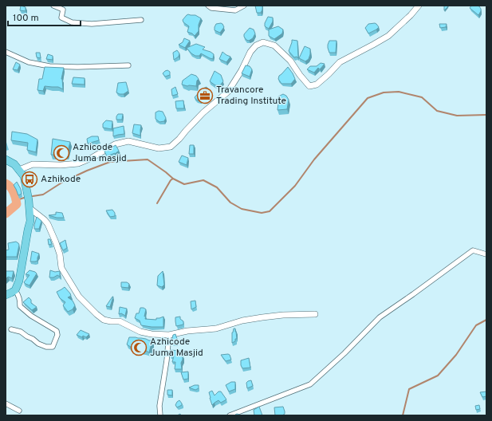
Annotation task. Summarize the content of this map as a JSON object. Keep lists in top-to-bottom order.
{
  "places": {
    "office": ["Travancore Trading Institute"],
    "mosque": ["Azhicode Juma masjid", "Azhicode Juma Masjid"],
    "bus stop": ["Azhikode"]
  },
  "scale_bar": "100 m"
}
